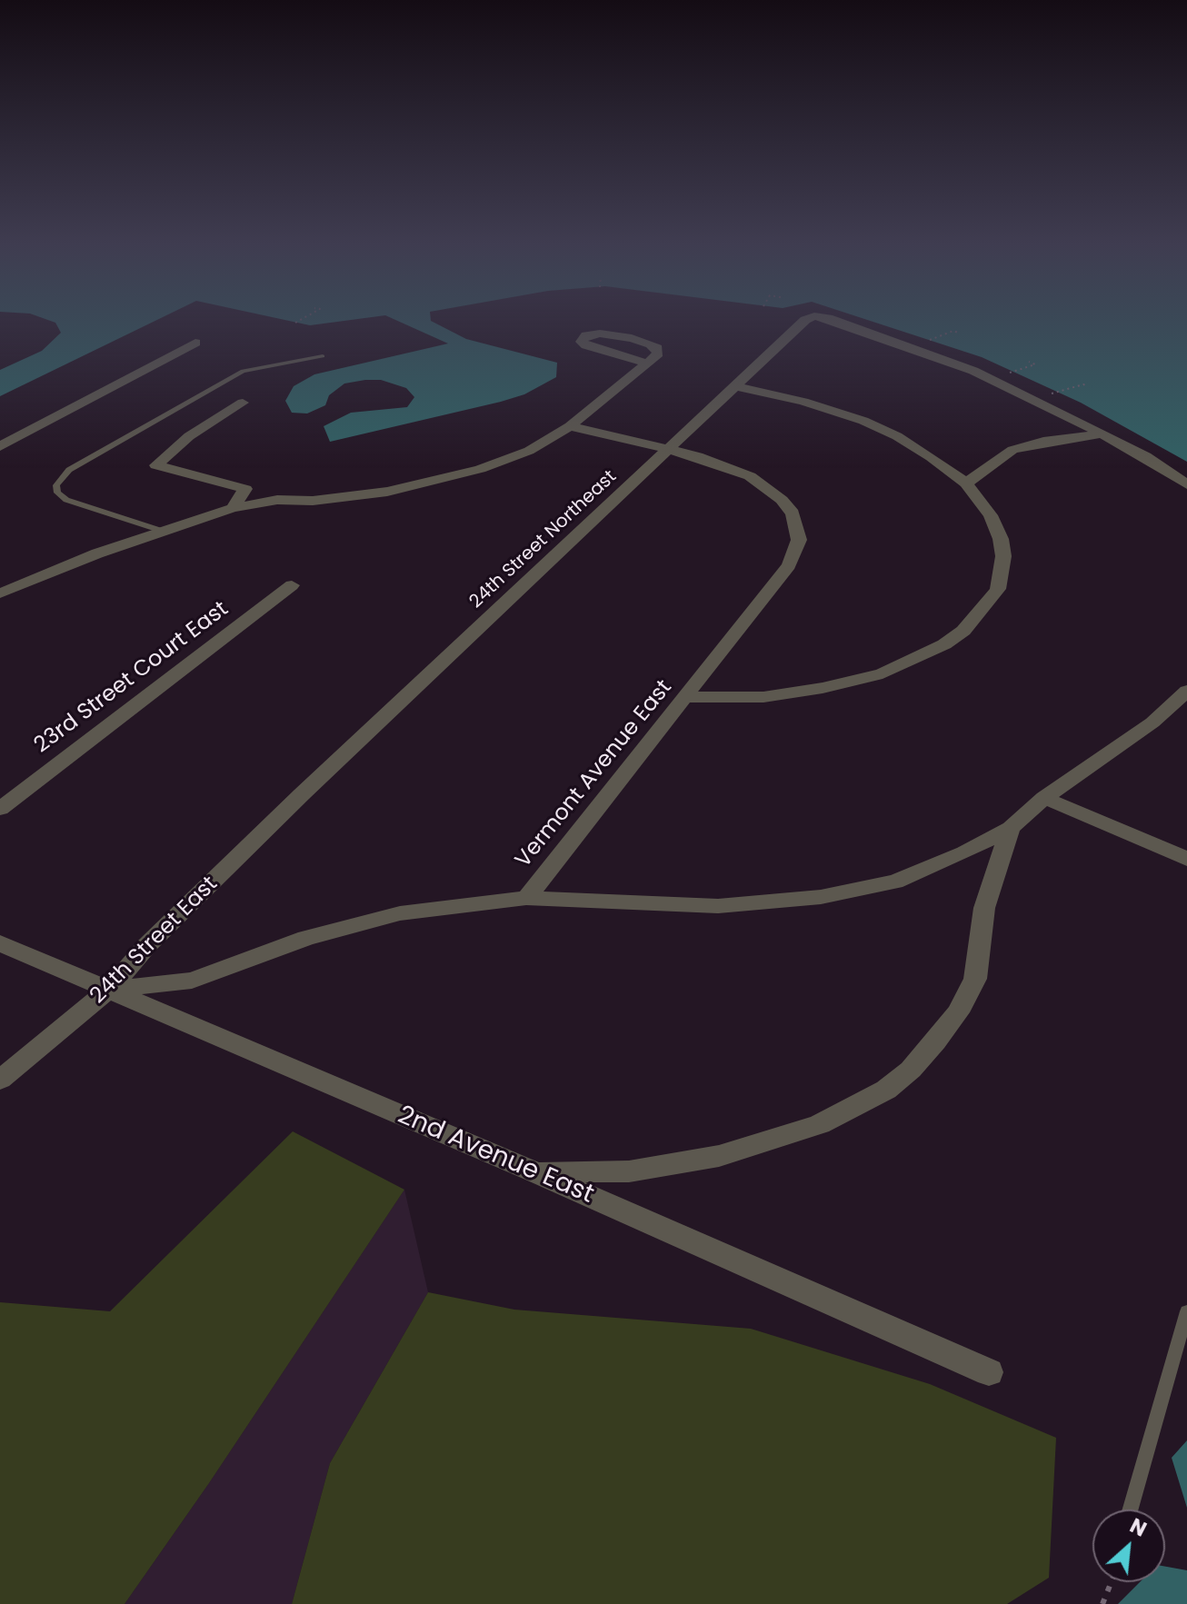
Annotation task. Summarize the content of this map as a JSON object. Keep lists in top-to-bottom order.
{
  "streets": {
    "street": [
      "24th Street Northeast",
      "23rd Street Court East",
      "Vermont Avenue East",
      "24th Street East",
      "2nd Avenue East"
    ]
  },
  "crossings": [
    ["24th Street Northeast", "Vermont Avenue East"],
    ["24th Street Northeast", "24th Street East"],
    ["Vermont Avenue East", "24th Street East"],
    ["Vermont Avenue East", "2nd Avenue East"],
    ["24th Street East", "2nd Avenue East"]
  ],
  "north": "top right"
}
